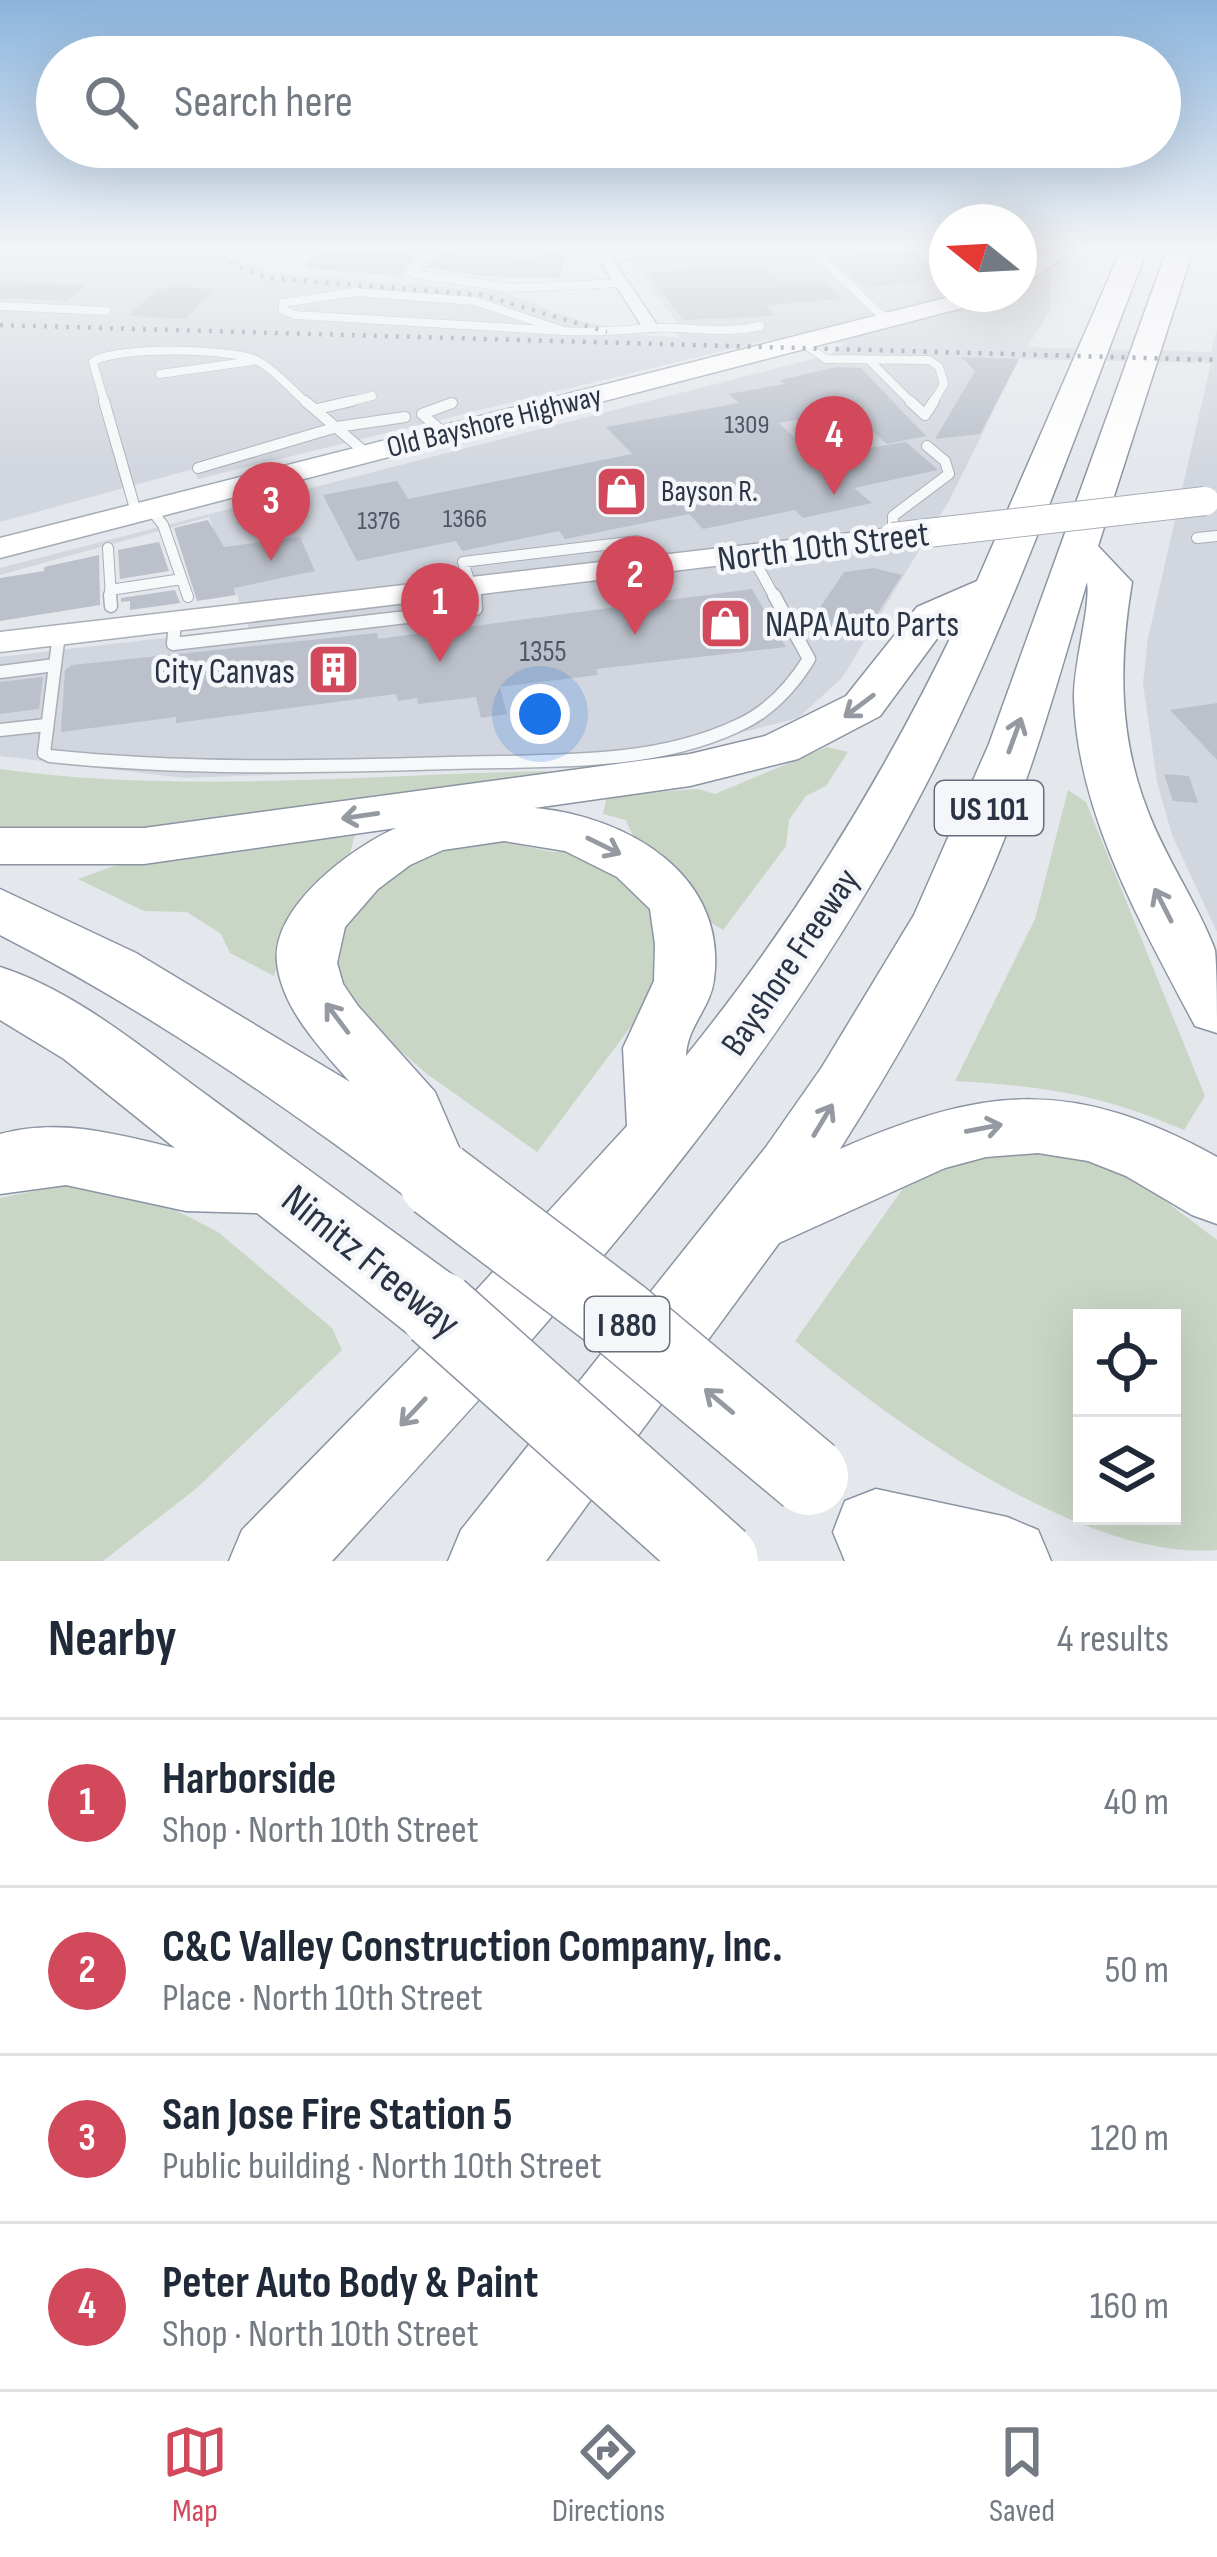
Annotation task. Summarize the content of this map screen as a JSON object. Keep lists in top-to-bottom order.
{
  "streets": {
    "highway": [
      "US 101",
      "Bayshore Freeway",
      "Nimitz Freeway",
      "I 880"
    ],
    "main road": ["Old Bayshore Highway", "North 10th Street"]
  },
  "places": {
    "shop": ["Bayson R.", "NAPA Auto Parts"],
    "building": ["City Canvas"]
  },
  "house_numbers": [
    "1309",
    "1366",
    "1376",
    "1355"
  ],
  "north": "left",
  "page": {
    "search": "Search here",
    "pins": [
      "4",
      "3",
      "2",
      "1"
    ],
    "heading": ["Nearby", "4 results"],
    "list": [
      {
        "mark": "1",
        "name": "Harborside",
        "note": "Shop · North 10th Street",
        "value": "40 m"
      },
      {
        "mark": "2",
        "name": "C&C Valley Construction Company, Inc.",
        "note": "Place · North 10th Street",
        "value": "50 m"
      },
      {
        "mark": "3",
        "name": "San Jose Fire Station 5",
        "note": "Public building · North 10th Street",
        "value": "120 m"
      },
      {
        "mark": "4",
        "name": "Peter Auto Body & Paint",
        "note": "Shop · North 10th Street",
        "value": "160 m"
      }
    ],
    "nav": ["Map", "Directions", "Saved"]
  }
}
